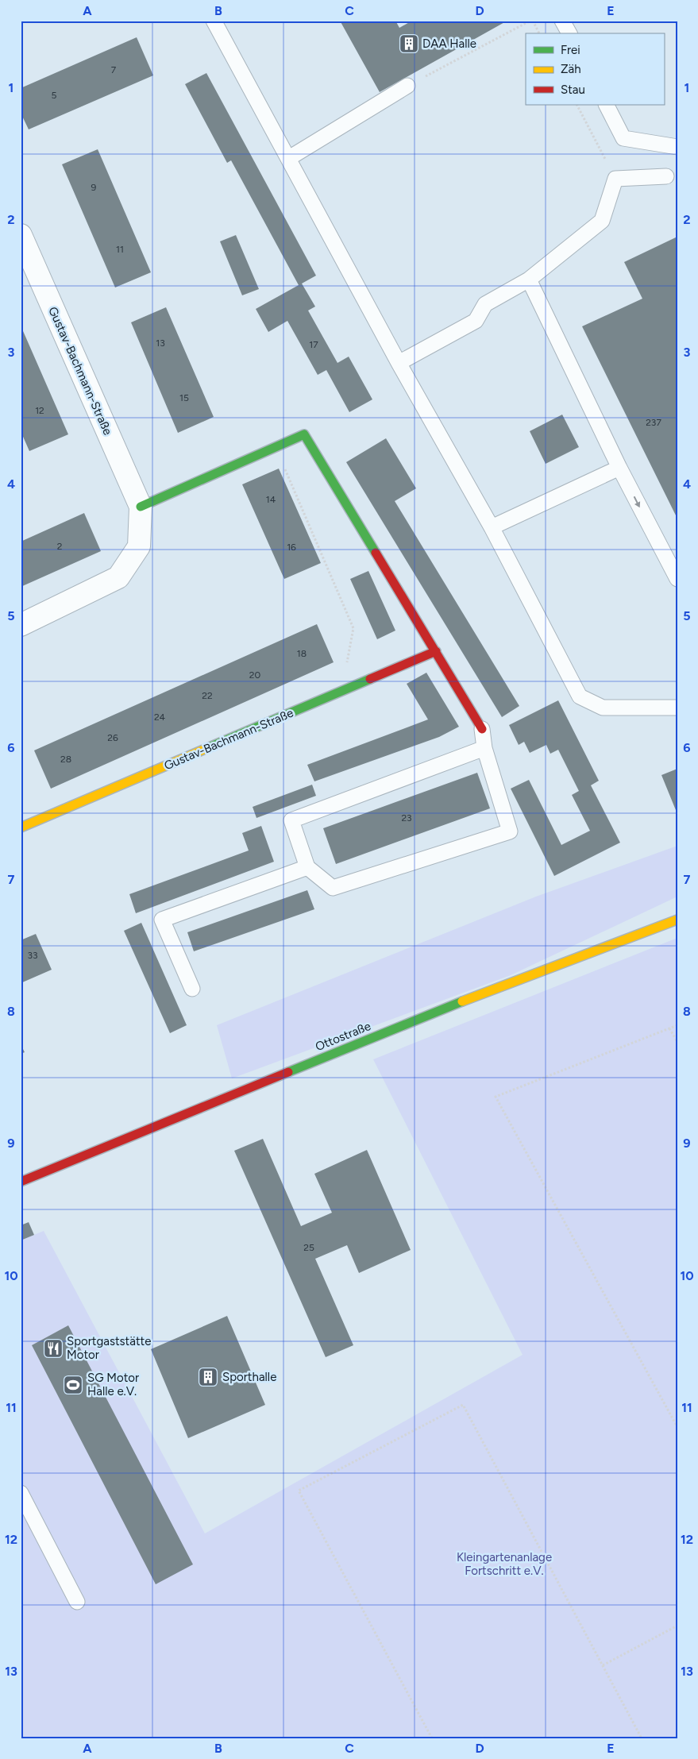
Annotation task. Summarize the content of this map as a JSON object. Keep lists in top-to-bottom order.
{
  "streets": {
    "street": ["Gustav-Bachmann-Straße", "Ottostraße"]
  },
  "parks": ["Kleingartenanlage Fortschritt e.V."],
  "places": {
    "building": ["DAA Halle", "Sporthalle"],
    "restaurant": ["Sportgaststätte Motor"],
    "sports": ["SG Motor Halle e.V."]
  },
  "house_numbers": [
    "7",
    "5",
    "9",
    "11",
    "13",
    "17",
    "15",
    "12",
    "237",
    "14",
    "2",
    "16",
    "18",
    "20",
    "22",
    "24",
    "26",
    "28",
    "23",
    "33",
    "25"
  ],
  "legend": ["Frei", "Zäh", "Stau"],
  "grid": {
    "columns": [
      "A",
      "B",
      "C",
      "D",
      "E"
    ],
    "rows": [
      "1",
      "2",
      "3",
      "4",
      "5",
      "6",
      "7",
      "8",
      "9",
      "10",
      "11",
      "12",
      "13"
    ]
  }
}
